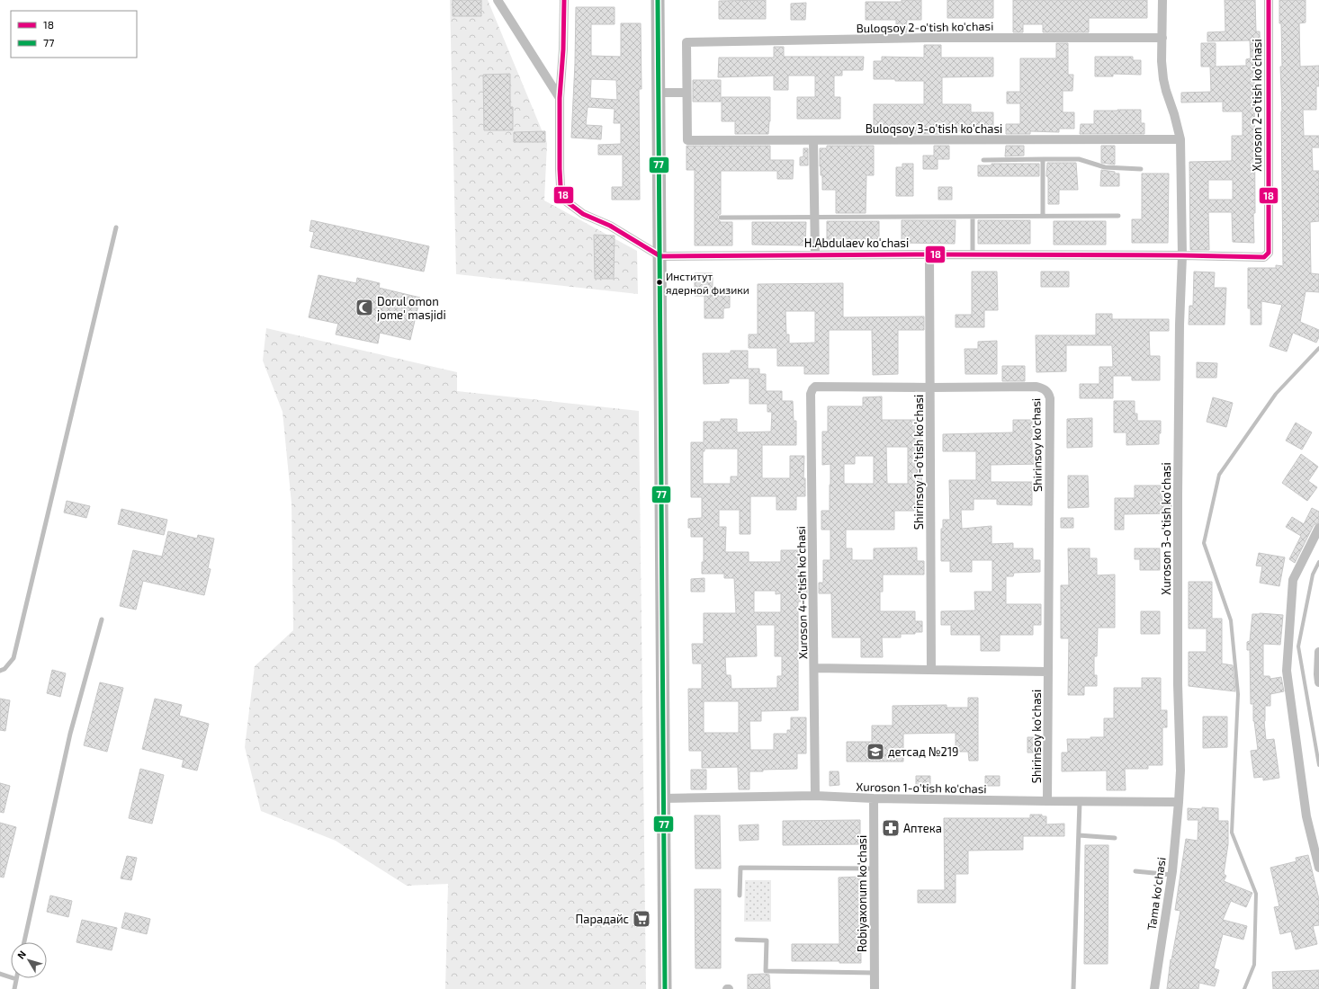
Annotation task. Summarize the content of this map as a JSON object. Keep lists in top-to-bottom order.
{
  "streets": {
    "street": [
      "Buloqsoy 2-o'tish ko'chasi",
      "Xuroson 2-o'tish ko'chasi",
      "Buloqsoy 3-o'tish ko'chasi",
      "H.Abdulaev ko'chasi",
      "Shirinsoy ko'chasi",
      "Shirinsoy 1-o'tish ko'chasi",
      "Xuroson 3-o'tish ko'chasi",
      "Xuroson 4-o'tish ko'chasi",
      "Хuroson 1-o'tish ko'chasi",
      "Robiyaxonum ko'chasi",
      "Tama ko'chasi"
    ]
  },
  "crossings": [
    ["Buloqsoy 2-o'tish ko'chasi", "Buloqsoy 3-o'tish ko'chasi"],
    ["Buloqsoy 2-o'tish ko'chasi", "Xuroson 3-o'tish ko'chasi"],
    ["Xuroson 2-o'tish ko'chasi", "H.Abdulaev ko'chasi"],
    ["Xuroson 2-o'tish ko'chasi", "Xuroson 3-o'tish ko'chasi"],
    ["Buloqsoy 3-o'tish ko'chasi", "Xuroson 3-o'tish ko'chasi"],
    ["H.Abdulaev ko'chasi", "Shirinsoy 1-o'tish ko'chasi"],
    ["H.Abdulaev ko'chasi", "Xuroson 3-o'tish ko'chasi"],
    ["Shirinsoy ko'chasi", "Shirinsoy 1-o'tish ko'chasi"],
    ["Shirinsoy ko'chasi", "Xuroson 4-o'tish ko'chasi"],
    ["Shirinsoy ko'chasi", "Хuroson 1-o'tish ko'chasi"],
    ["Xuroson 3-o'tish ko'chasi", "Хuroson 1-o'tish ko'chasi"],
    ["Xuroson 3-o'tish ko'chasi", "Tama ko'chasi"],
    ["Xuroson 4-o'tish ko'chasi", "Хuroson 1-o'tish ko'chasi"],
    ["Хuroson 1-o'tish ko'chasi", "Robiyaxonum ko'chasi"],
    ["Хuroson 1-o'tish ko'chasi", "Tama ko'chasi"]
  ],
  "places": {
    "other": ["Институт ядерной физики"],
    "mosque": ["Dorul omon jome' masjidi"],
    "school or university": ["детсад №219"],
    "pharmacy": ["Аптека"],
    "supermarket": ["Парадайс"]
  },
  "lines": ["transit line 18", "transit line 77"],
  "legend": ["18", "77"],
  "north": "top left"
}
